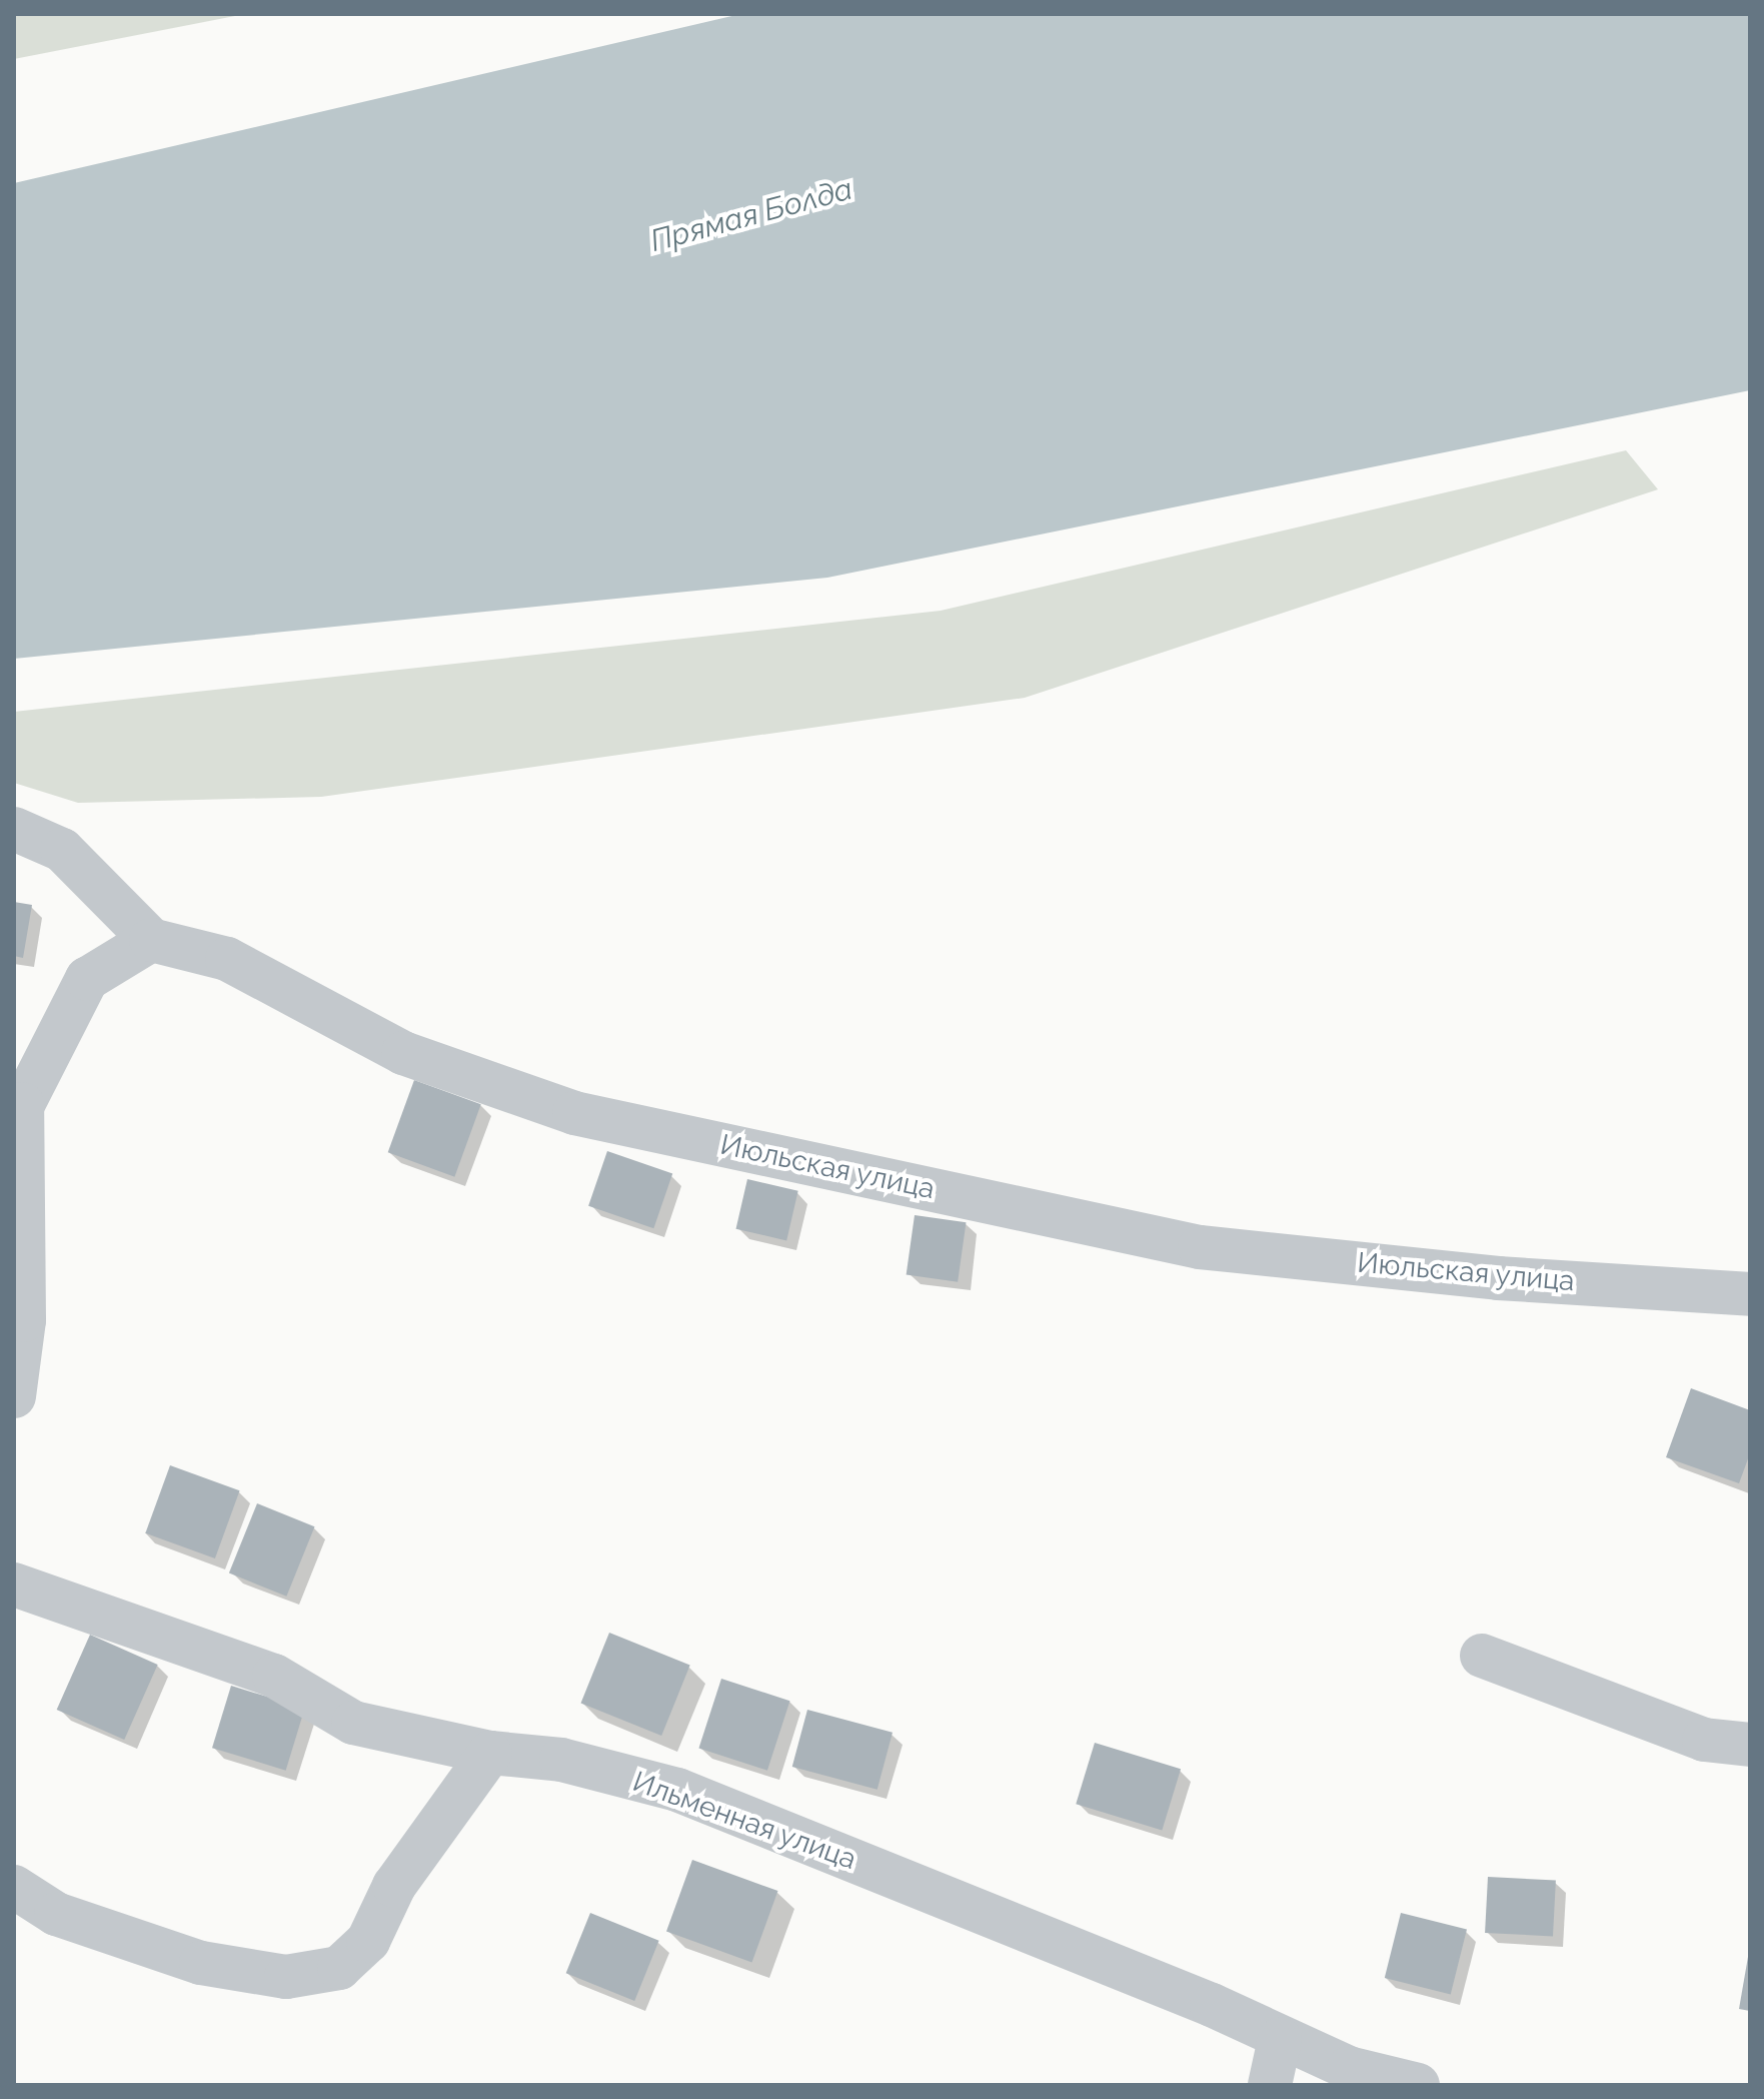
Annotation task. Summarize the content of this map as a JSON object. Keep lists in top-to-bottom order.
{
  "streets": {
    "street": ["Июльская улица", "Ильменная улица"]
  },
  "water": ["Прямая Болда"]
}
